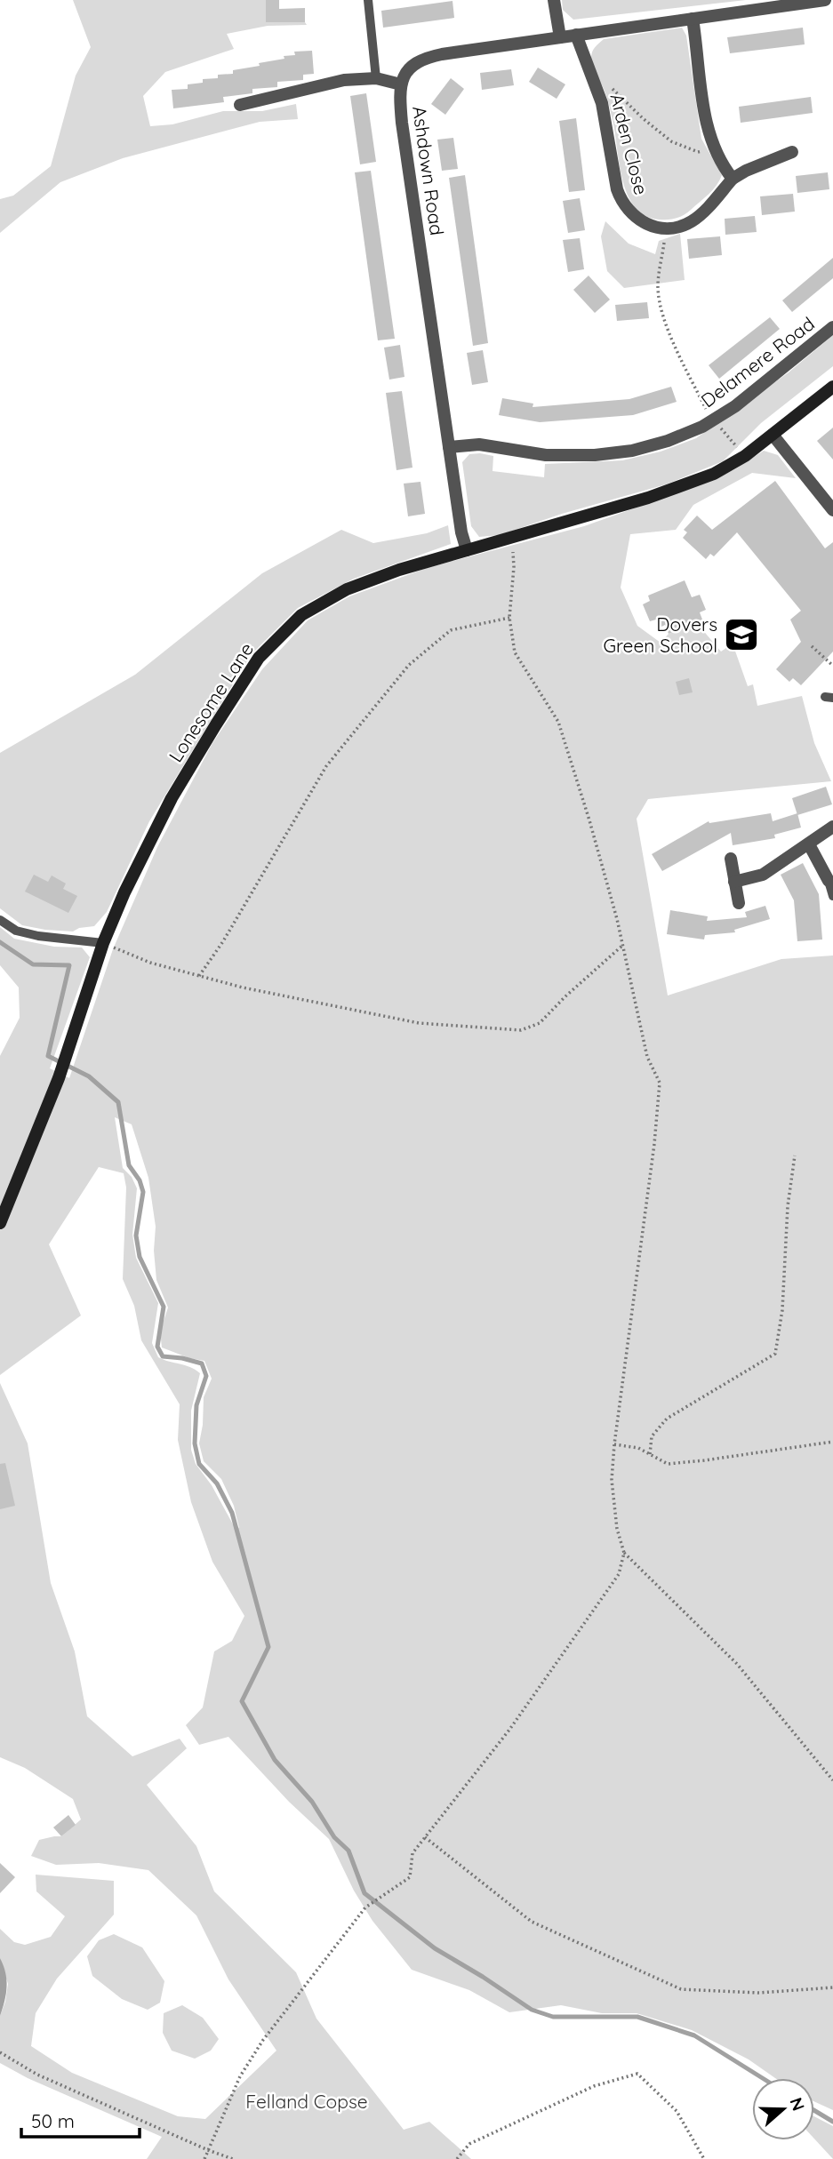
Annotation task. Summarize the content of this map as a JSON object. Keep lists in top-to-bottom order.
{
  "streets": {
    "street": [
      "Arden Close",
      "Ashdown Road",
      "Delamere Road",
      "Lonesome Lane"
    ]
  },
  "crossings": [
    ["Arden Close", "Ashdown Road"],
    ["Ashdown Road", "Delamere Road"],
    ["Ashdown Road", "Lonesome Lane"]
  ],
  "parks": ["Felland Copse"],
  "places": {
    "school or university": ["Dovers Green School"]
  },
  "scale_bar": "50 m",
  "north": "right"
}
